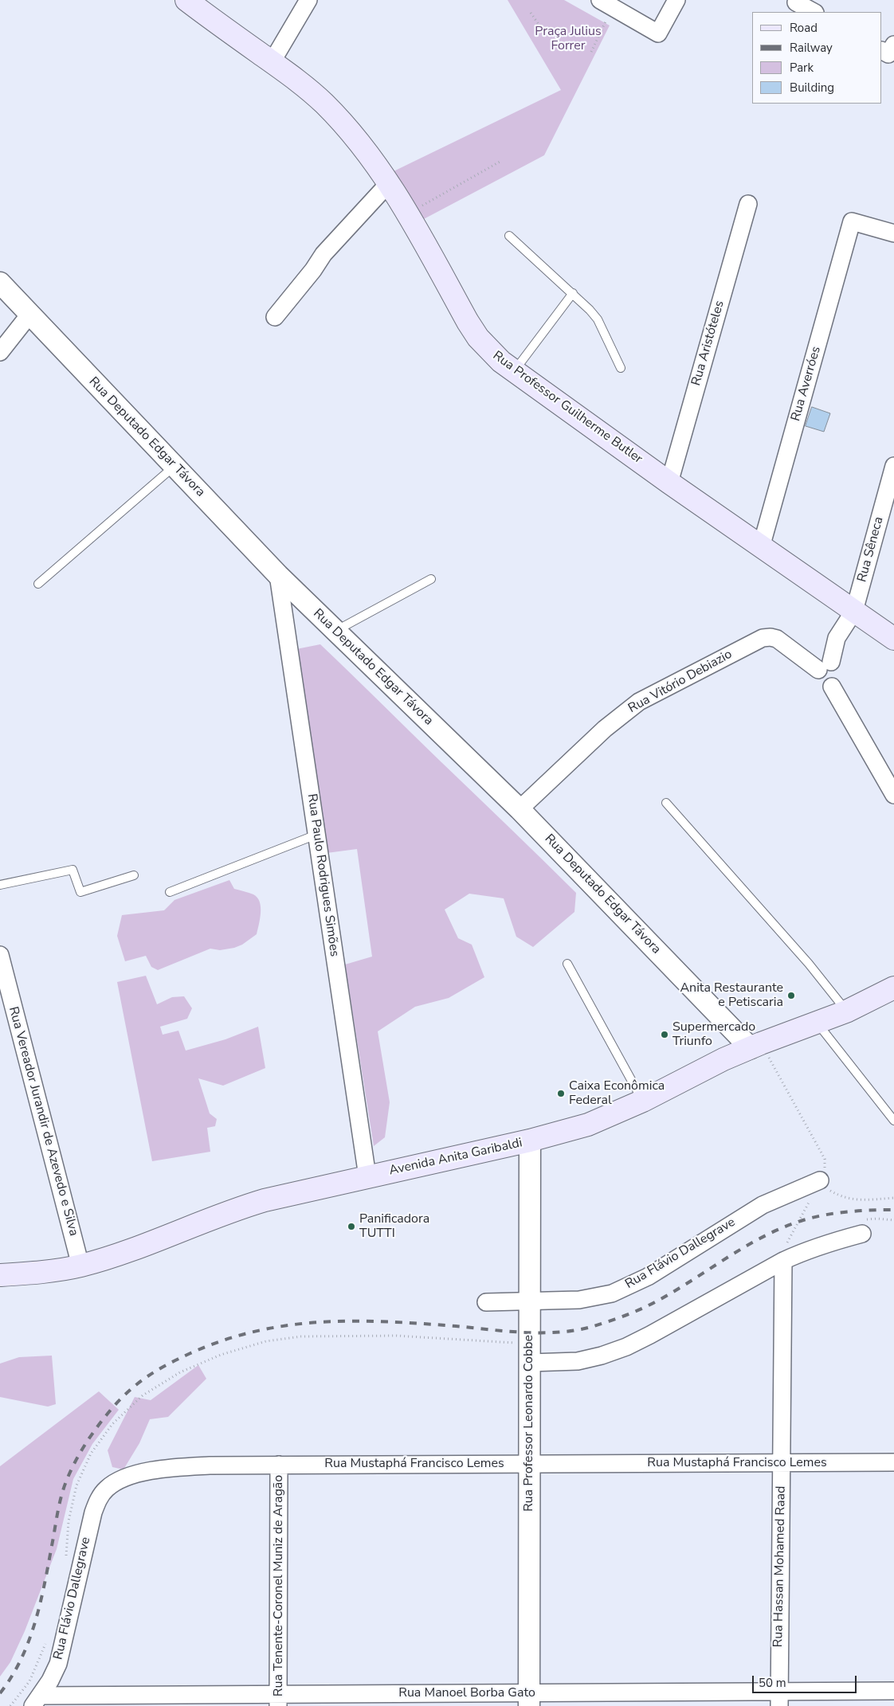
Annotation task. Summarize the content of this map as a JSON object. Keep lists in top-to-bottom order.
{
  "streets": {
    "main road": ["Rua Professor Guilherme Butler", "Avenida Anita Garibaldi"],
    "street": [
      "Rua Aristóteles",
      "Rua Averróes",
      "Rua Deputado Edgar Távora",
      "Rua Sêneca",
      "Rua Vitório Debiazio",
      "Rua Paulo Rodrigues Simões",
      "Rua Vereador Jurandir de Azevedo e Silva",
      "Rua Flávio Dallegrave",
      "Rua Professor Leonardo Cobbe",
      "Rua Mustaphá Francisco Lemes",
      "Rua Hassan Mohamed Raad",
      "Rua Tenente-Coronel Muniz de Aragão",
      "Rua Manoel Borba Gato"
    ]
  },
  "crossings": [
    ["Rua Aristóteles", "Rua Professor Guilherme Butler"],
    ["Rua Averróes", "Rua Professor Guilherme Butler"],
    ["Rua Professor Guilherme Butler", "Rua Sêneca"],
    ["Rua Deputado Edgar Távora", "Rua Vitório Debiazio"],
    ["Rua Deputado Edgar Távora", "Rua Paulo Rodrigues Simões"],
    ["Rua Deputado Edgar Távora", "Avenida Anita Garibaldi"],
    ["Rua Sêneca", "Rua Vitório Debiazio"],
    ["Rua Paulo Rodrigues Simões", "Avenida Anita Garibaldi"],
    ["Rua Vereador Jurandir de Azevedo e Silva", "Avenida Anita Garibaldi"],
    ["Avenida Anita Garibaldi", "Rua Professor Leonardo Cobbe"],
    ["Rua Flávio Dallegrave", "Rua Professor Leonardo Cobbe"],
    ["Rua Flávio Dallegrave", "Rua Mustaphá Francisco Lemes"],
    ["Rua Flávio Dallegrave", "Rua Manoel Borba Gato"],
    ["Rua Professor Leonardo Cobbe", "Rua Mustaphá Francisco Lemes"],
    ["Rua Professor Leonardo Cobbe", "Rua Manoel Borba Gato"],
    ["Rua Mustaphá Francisco Lemes", "Rua Hassan Mohamed Raad"],
    ["Rua Mustaphá Francisco Lemes", "Rua Tenente-Coronel Muniz de Aragão"],
    ["Rua Hassan Mohamed Raad", "Rua Manoel Borba Gato"],
    ["Rua Tenente-Coronel Muniz de Aragão", "Rua Manoel Borba Gato"]
  ],
  "parks": ["Praça Julius Forrer"],
  "places": [
    "Anita Restaurante e Petiscaria",
    "Supermercado Triunfo",
    "Caixa Econômica Federal",
    "Panificadora TUTTI"
  ],
  "legend": [
    "Road",
    "Railway",
    "Park",
    "Building"
  ],
  "scale_bar": "50 m"
}
